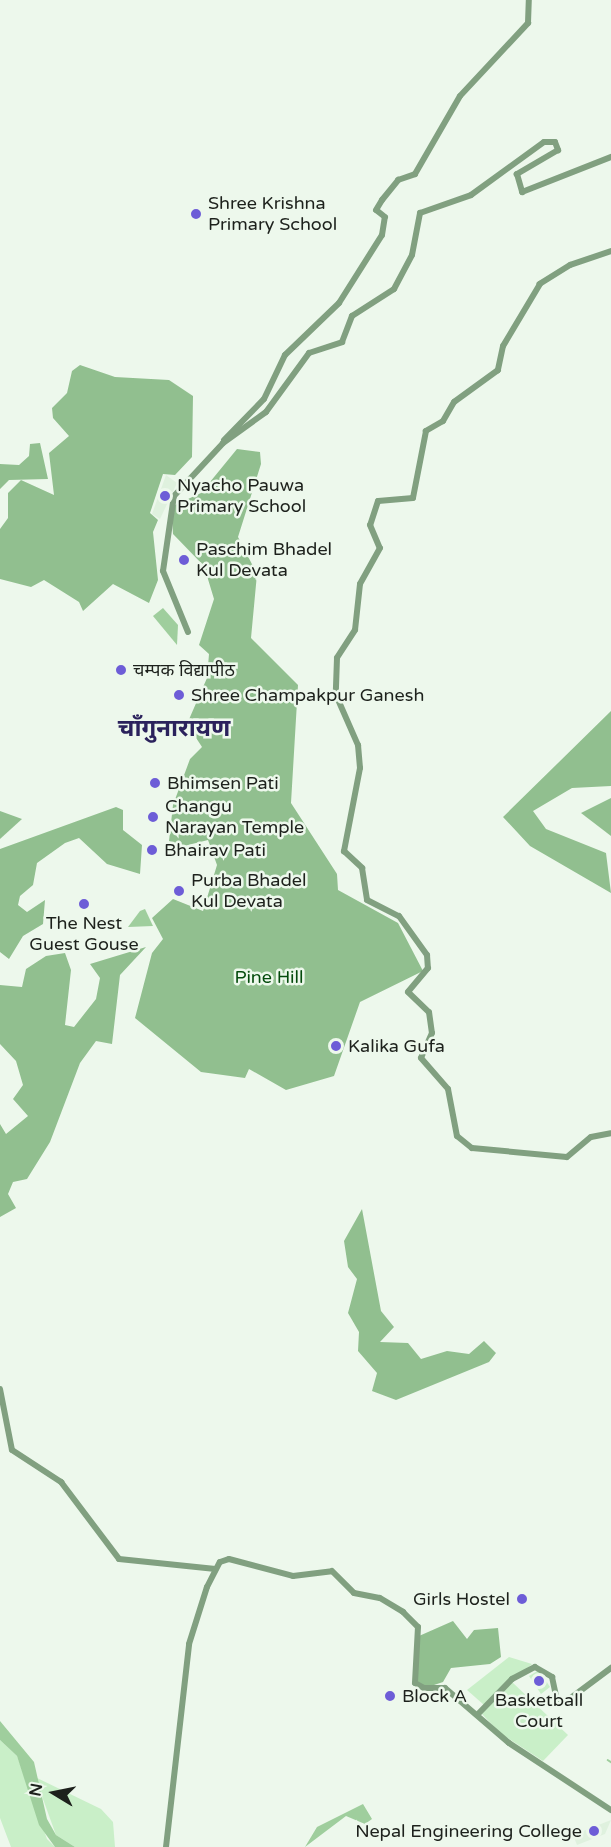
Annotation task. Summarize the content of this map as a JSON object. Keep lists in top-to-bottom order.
{
  "districts": ["चाँगुनारायण"],
  "parks": ["Pine Hill"],
  "places": [
    "Shree Krishna Primary School",
    "Nyacho Pauwa Primary School",
    "Paschim Bhadel Kul Devata",
    "चम्पक विद्यापीठ",
    "Shree Champakpur Ganesh",
    "Bhimsen Pati",
    "Changu Narayan Temple",
    "Bhairav Pati",
    "Purba Bhadel Kul Devata",
    "The Nest Guest Gouse",
    "Kalika Gufa",
    "Girls Hostel",
    "Basketball Court",
    "Block A",
    "Nepal Engineering College"
  ],
  "north": "left"
}
